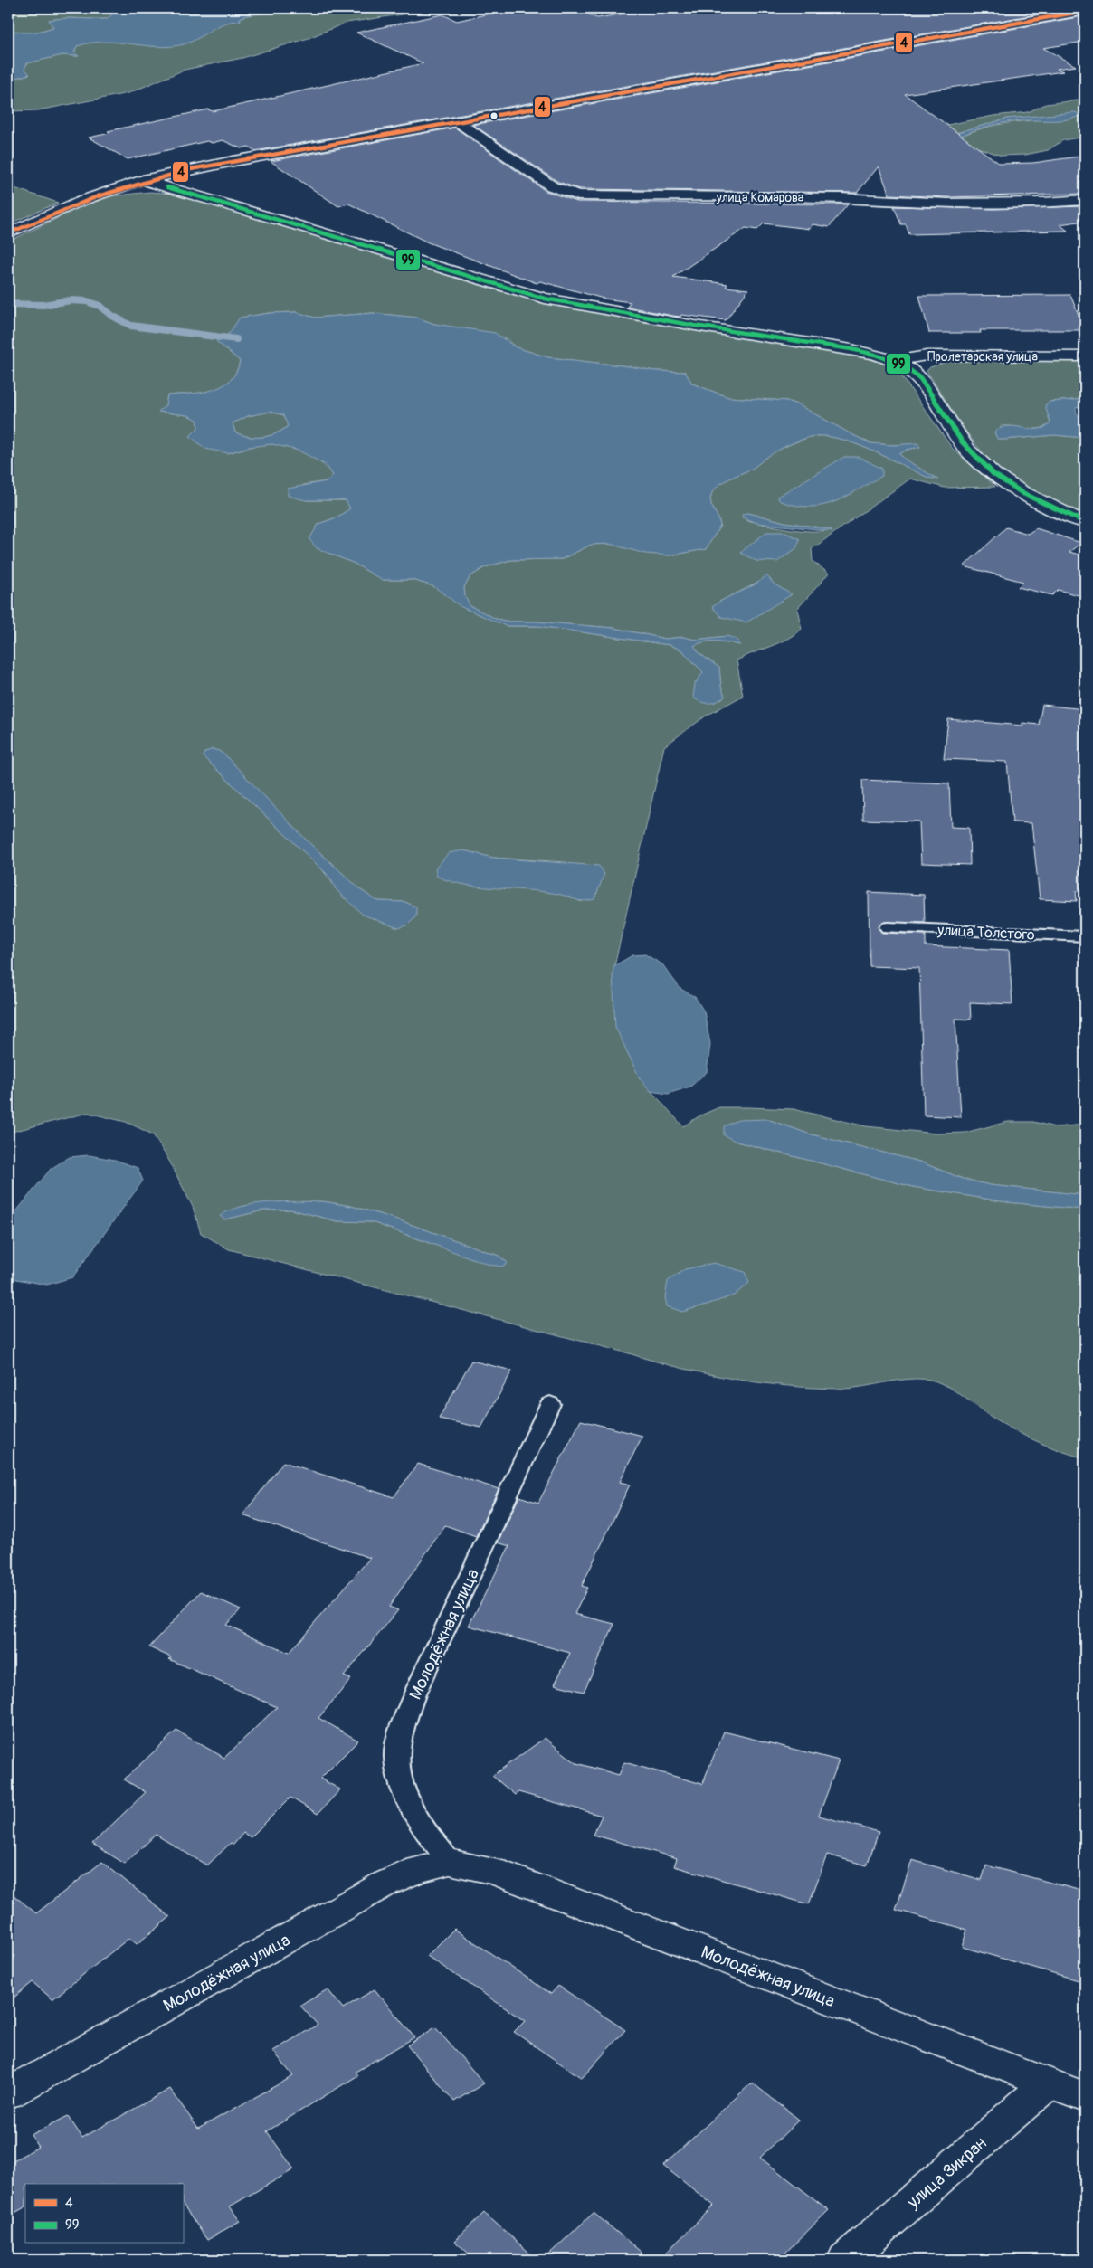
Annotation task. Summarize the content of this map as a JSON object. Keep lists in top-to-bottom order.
{
  "streets": {
    "street": [
      "улица Комарова",
      "Пролетарская улица",
      "Молодёжная улица",
      "улица Зикран"
    ],
    "lane": ["улица Толстого"]
  },
  "crossings": [
    ["Молодёжная улица", "улица Зикран"]
  ],
  "lines": ["transit line 4", "transit line 99"],
  "legend": ["4", "99"]
}
